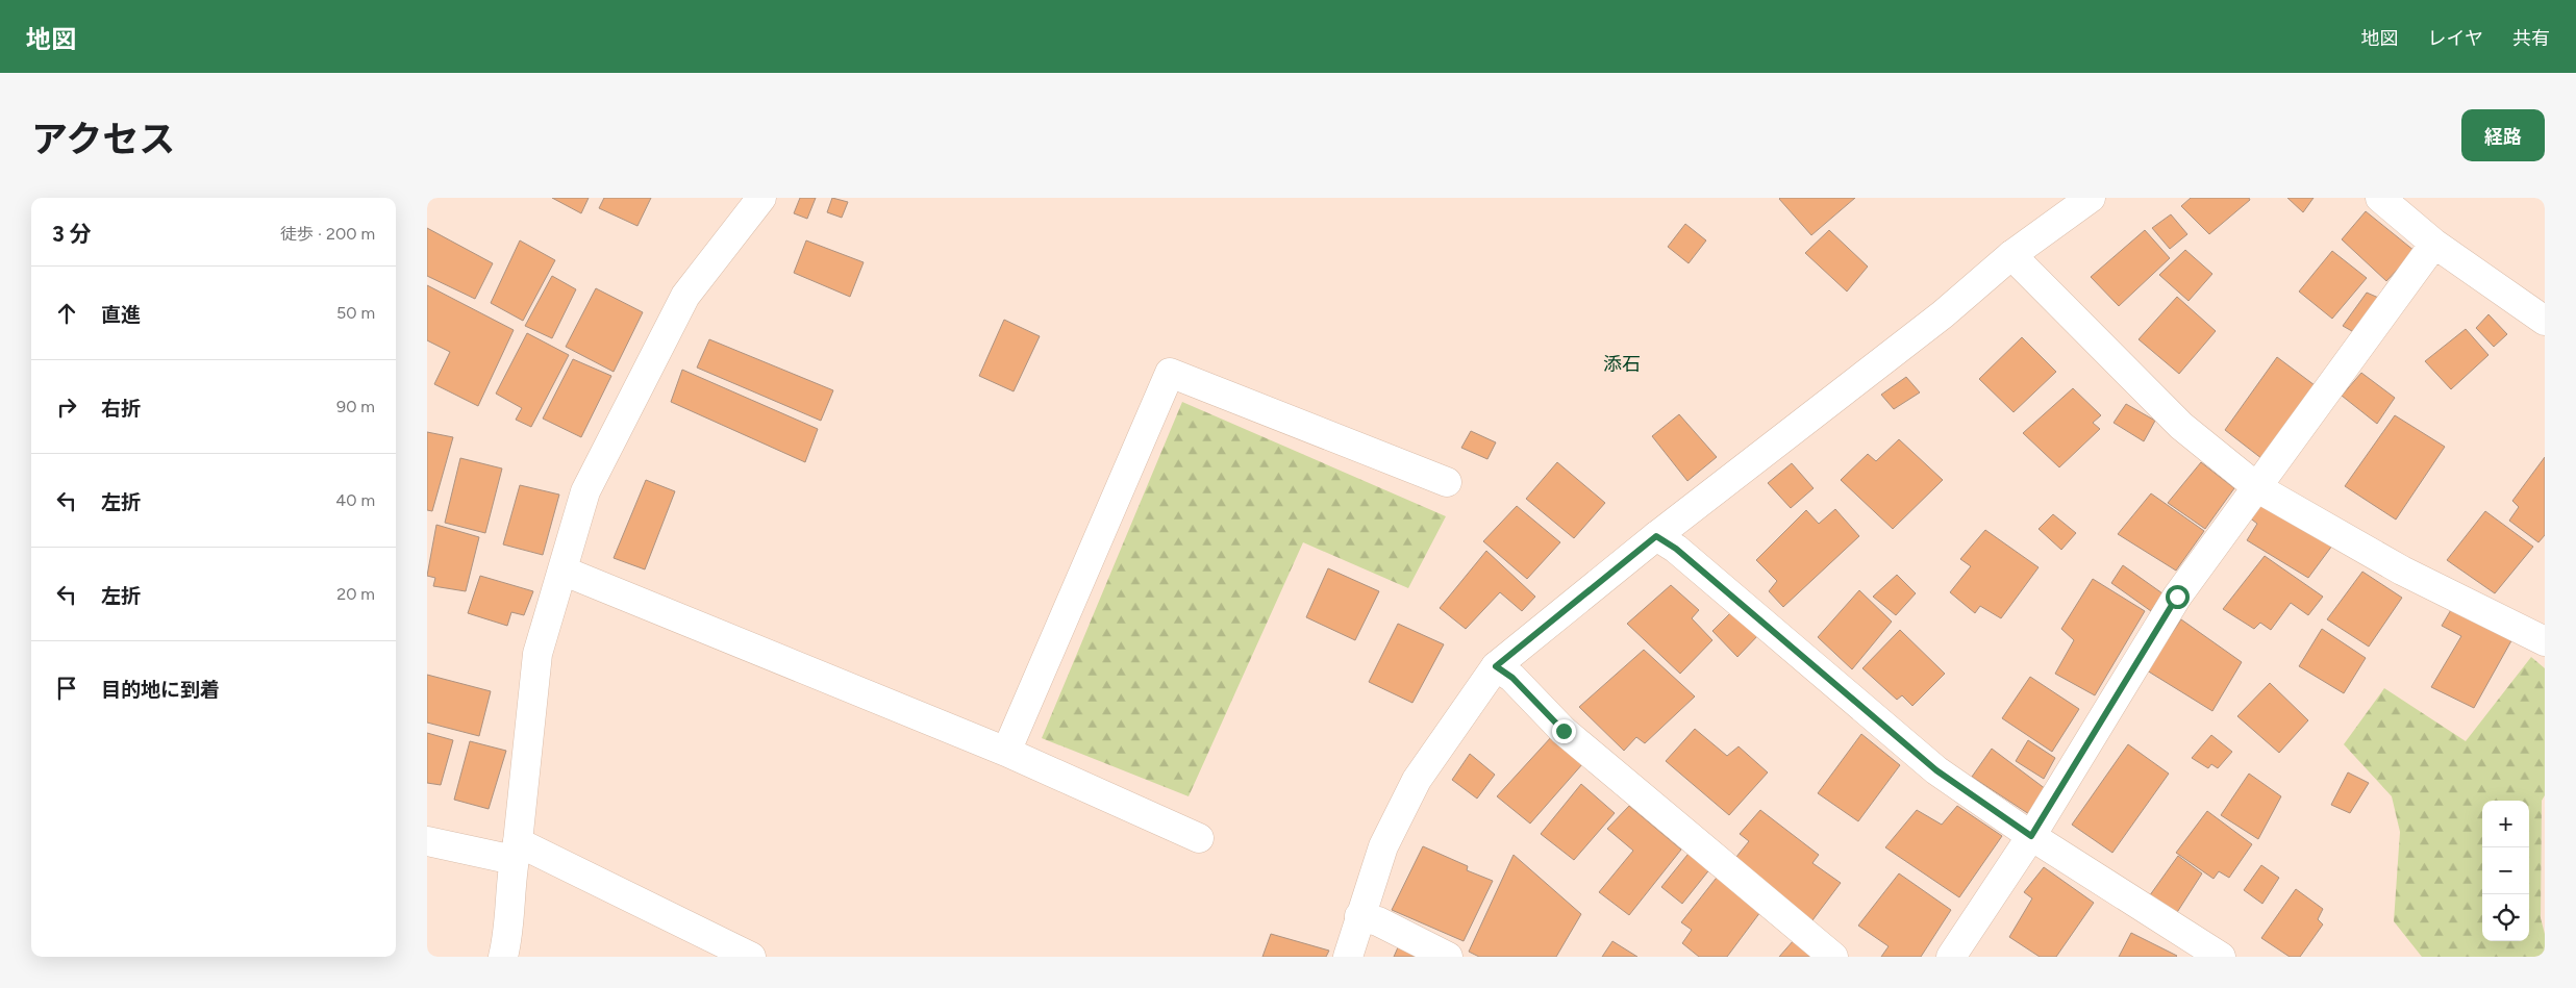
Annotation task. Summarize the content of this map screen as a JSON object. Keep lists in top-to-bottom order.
{
  "districts": ["添石"],
  "page": {
    "header": "地図",
    "nav": ["地図", "レイヤ", "共有"],
    "title": "アクセス",
    "buttons": "経路",
    "heading": ["3 分", "徒歩 · 200 m"],
    "list": [
      ["直進", "50 m"],
      ["右折", "90 m"],
      ["左折", "40 m"],
      ["左折", "20 m"],
      "目的地に到着"
    ],
    "map_buttons": ["+", "−"]
  }
}
